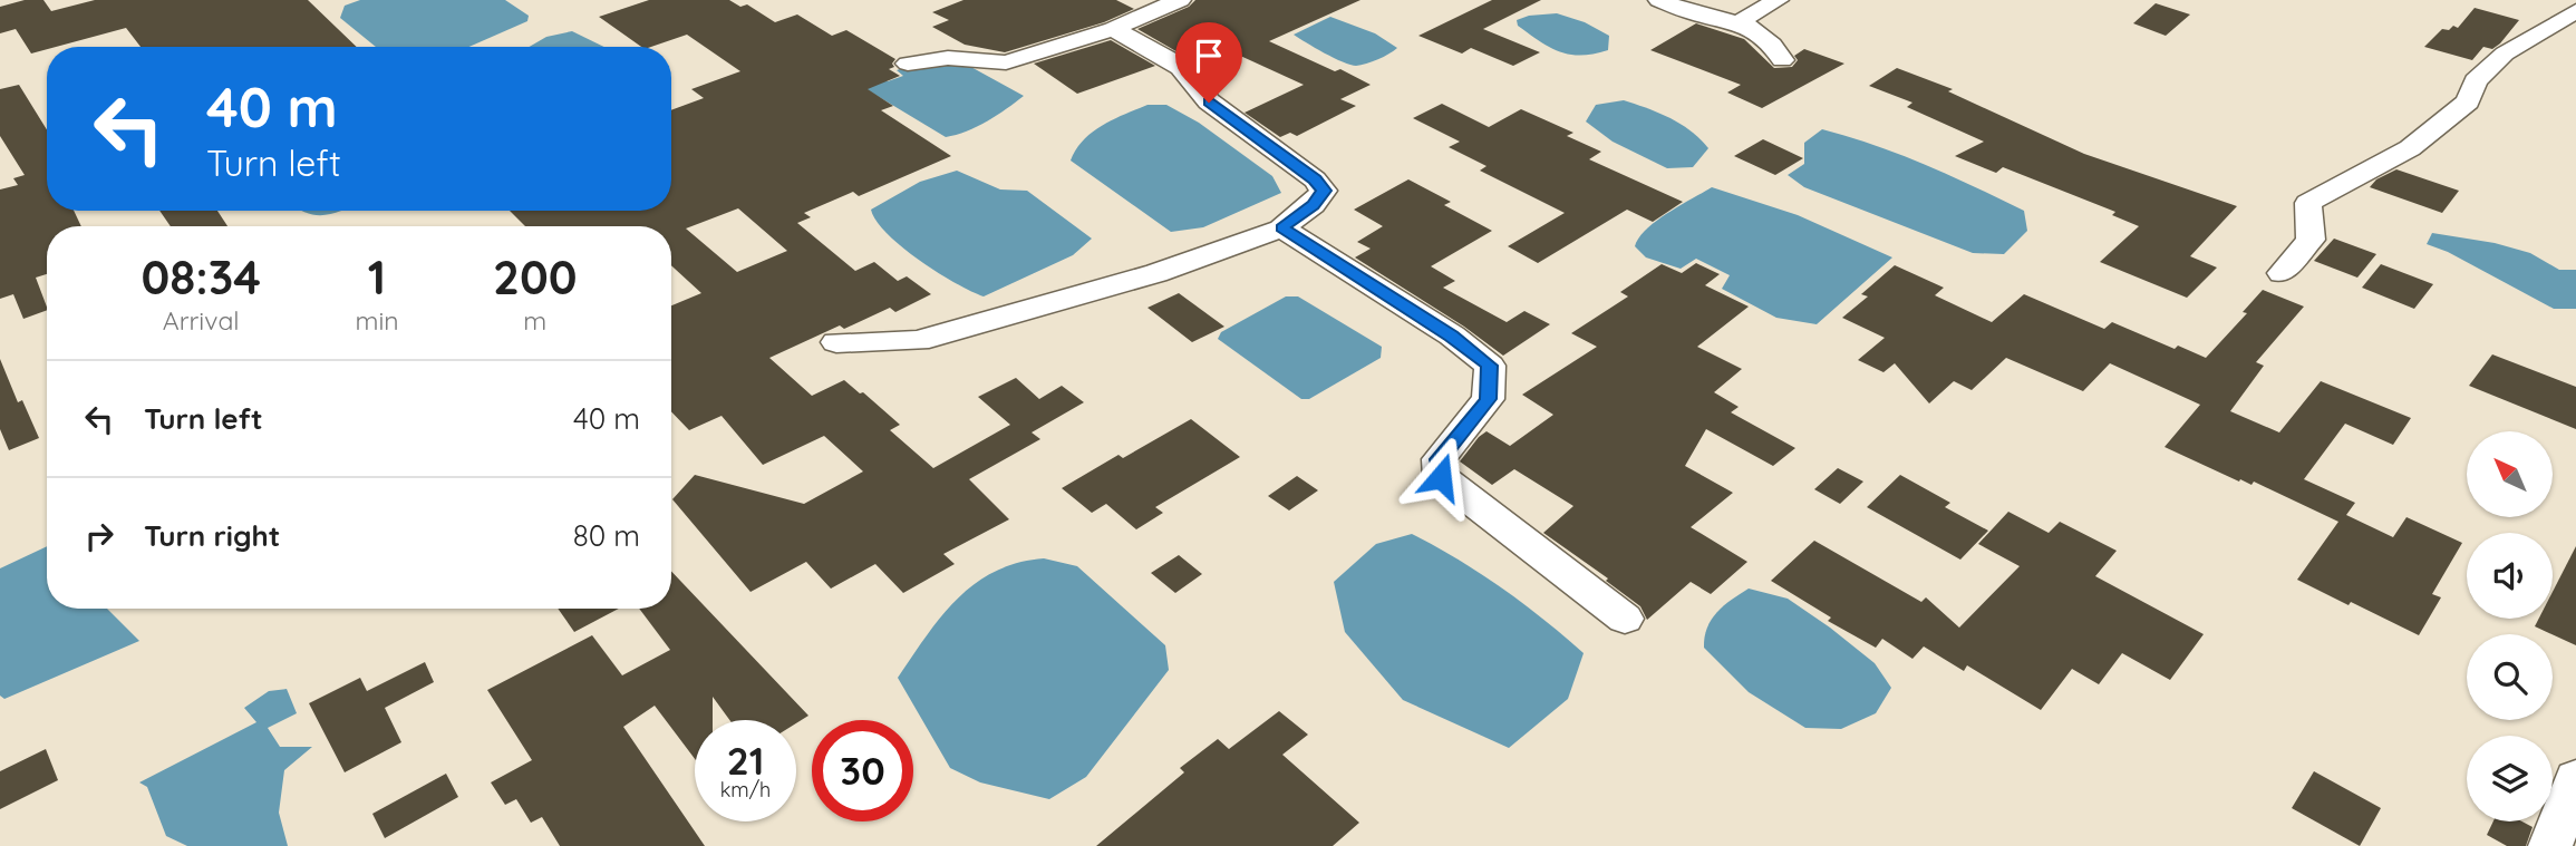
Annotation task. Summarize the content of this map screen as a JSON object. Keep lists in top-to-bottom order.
{
  "north": "top left",
  "page": {
    "turn": ["40 m", "Turn left"],
    "eta": [
      "08:34",
      "Arrival",
      "1",
      "min",
      "200",
      "m"
    ],
    "list": [
      {
        "name": "Turn left",
        "value": "40 m"
      },
      {
        "name": "Turn right",
        "value": "80 m"
      }
    ],
    "speed": "21 km/h",
    "limit": "30"
  }
}
